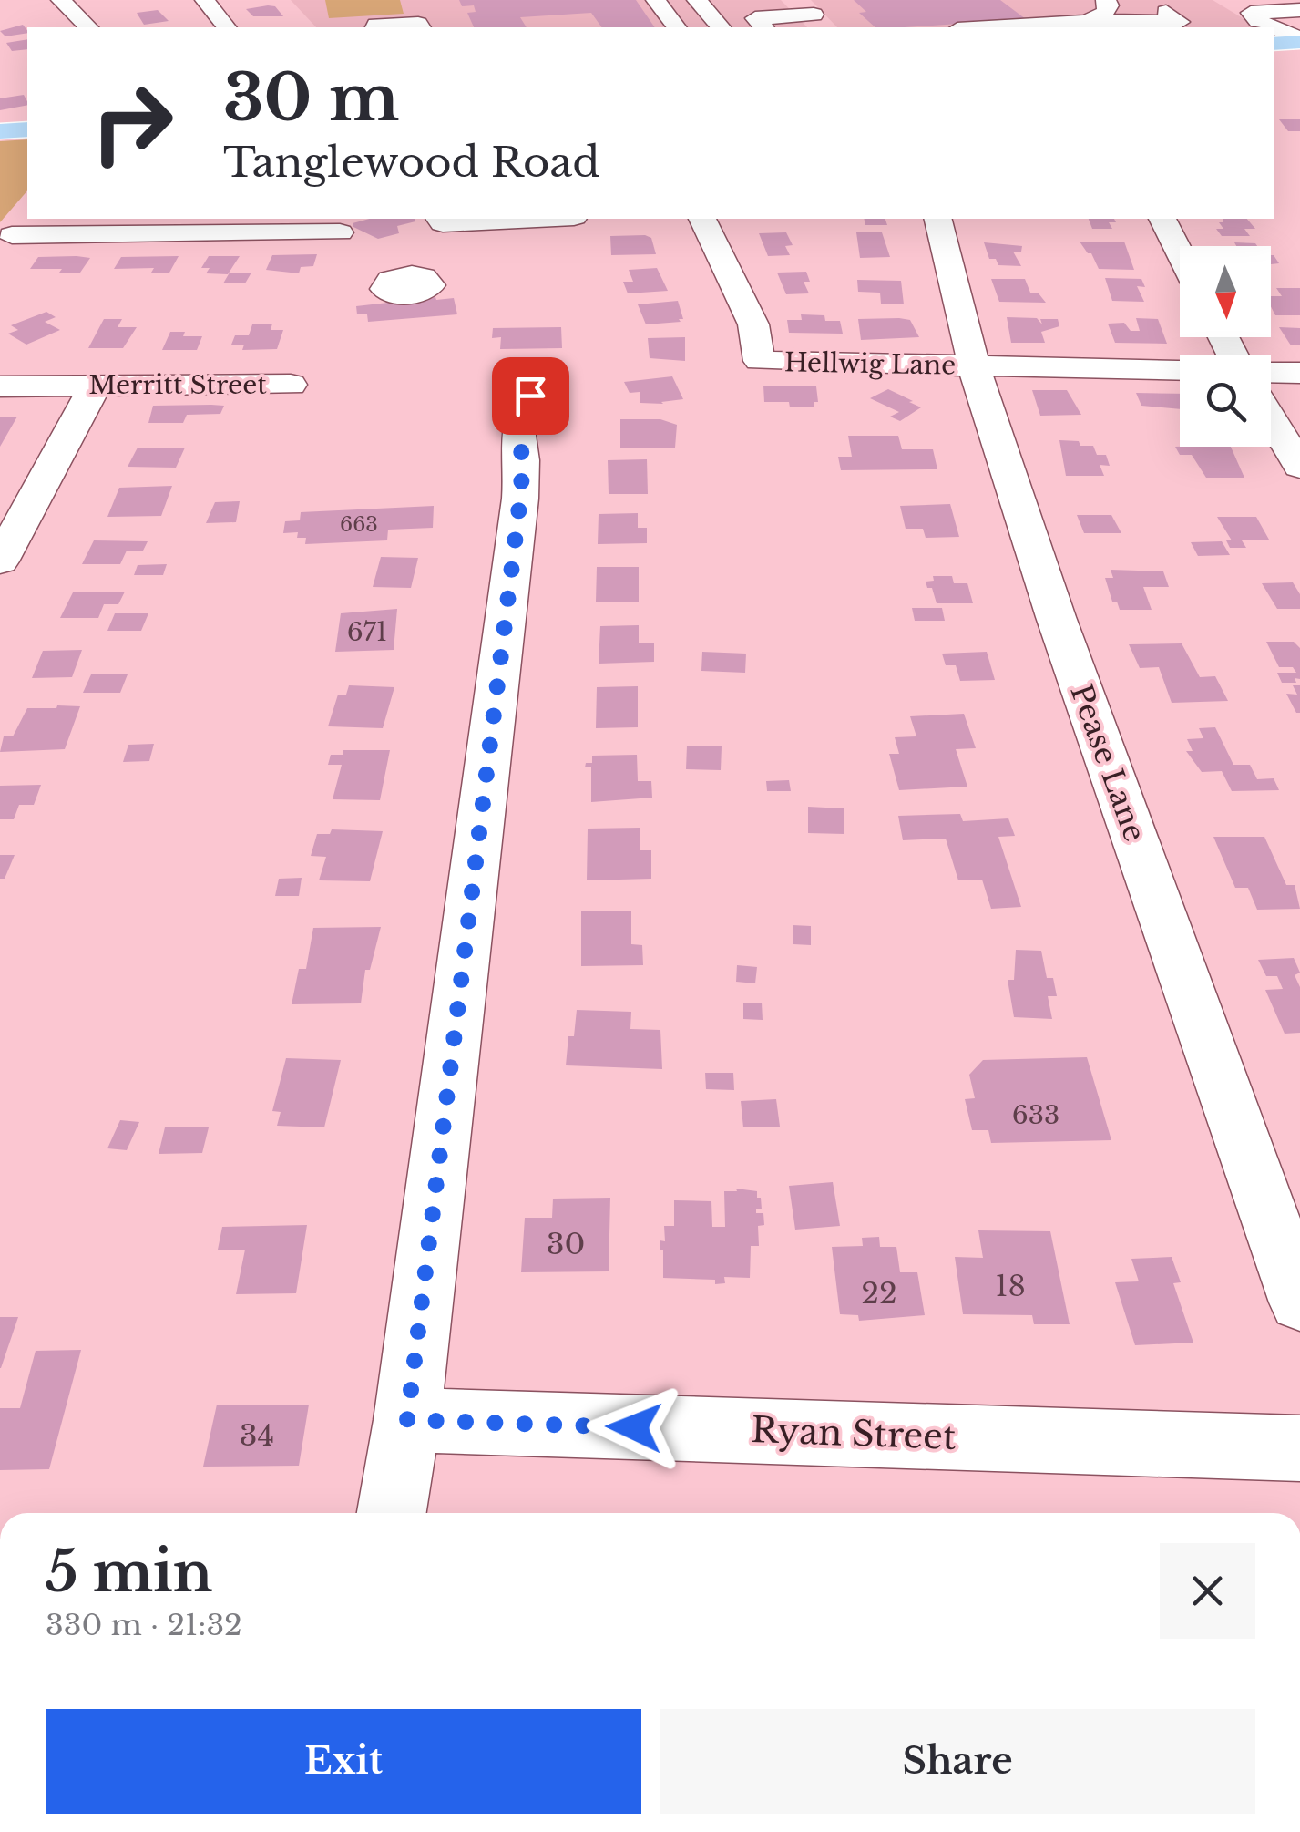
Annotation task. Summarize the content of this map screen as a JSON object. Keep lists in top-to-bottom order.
{
  "streets": {
    "street": [
      "Hellwig Lane",
      "Merritt Street",
      "Pease Lane",
      "Ryan Street"
    ]
  },
  "crossings": [
    ["Hellwig Lane", "Pease Lane"]
  ],
  "house_numbers": [
    "663",
    "671",
    "633",
    "30",
    "18",
    "22",
    "34"
  ],
  "north": "bottom",
  "page": {
    "turn": ["30 m", "Tanglewood Road"],
    "heading": ["5 min", "330 m · 21:32"],
    "buttons": ["Exit", "Share"]
  }
}
